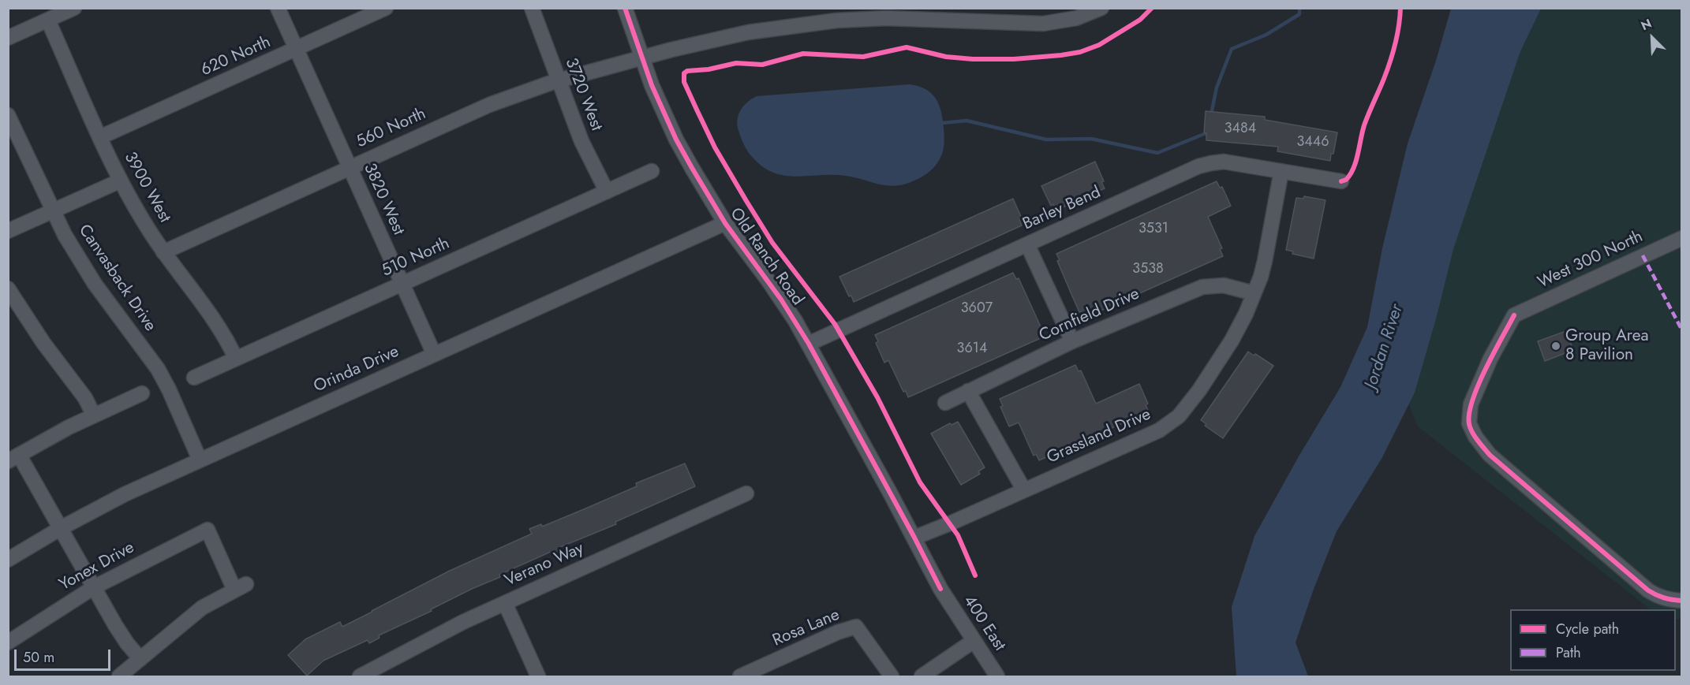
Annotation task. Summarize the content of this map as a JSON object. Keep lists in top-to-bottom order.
{
  "streets": {
    "street": [
      "620 North",
      "3720 West",
      "560 North",
      "3900 West",
      "3820 West",
      "Barley Bend",
      "Old Ranch Road",
      "510 North",
      "West 300 North",
      "Canvasback Drive",
      "Cornfield Drive",
      "Orinda Drive",
      "Grassland Drive",
      "Verano Way",
      "Yonex Drive",
      "400 East",
      "Rosa Lane"
    ]
  },
  "crossings": [
    ["620 North", "3900 West"],
    ["620 North", "3820 West"],
    ["3720 West", "560 North"],
    ["3720 West", "510 North"],
    ["560 North", "3900 West"],
    ["560 North", "3820 West"],
    ["560 North", "Old Ranch Road"],
    ["3900 West", "510 North"],
    ["3820 West", "510 North"],
    ["3820 West", "Orinda Drive"],
    ["Barley Bend", "Old Ranch Road"],
    ["Barley Bend", "Grassland Drive"],
    ["Old Ranch Road", "Orinda Drive"],
    ["Old Ranch Road", "Grassland Drive"],
    ["Old Ranch Road", "400 East"],
    ["Canvasback Drive", "Orinda Drive"],
    ["Cornfield Drive", "Grassland Drive"]
  ],
  "water": ["Jordan River"],
  "places": ["Group Area 8 Pavilion"],
  "house_numbers": [
    "3484",
    "3446",
    "3531",
    "3538",
    "3607",
    "3614"
  ],
  "legend": ["Cycle path", "Path"],
  "scale_bar": "50 m",
  "north": "top left"
}
